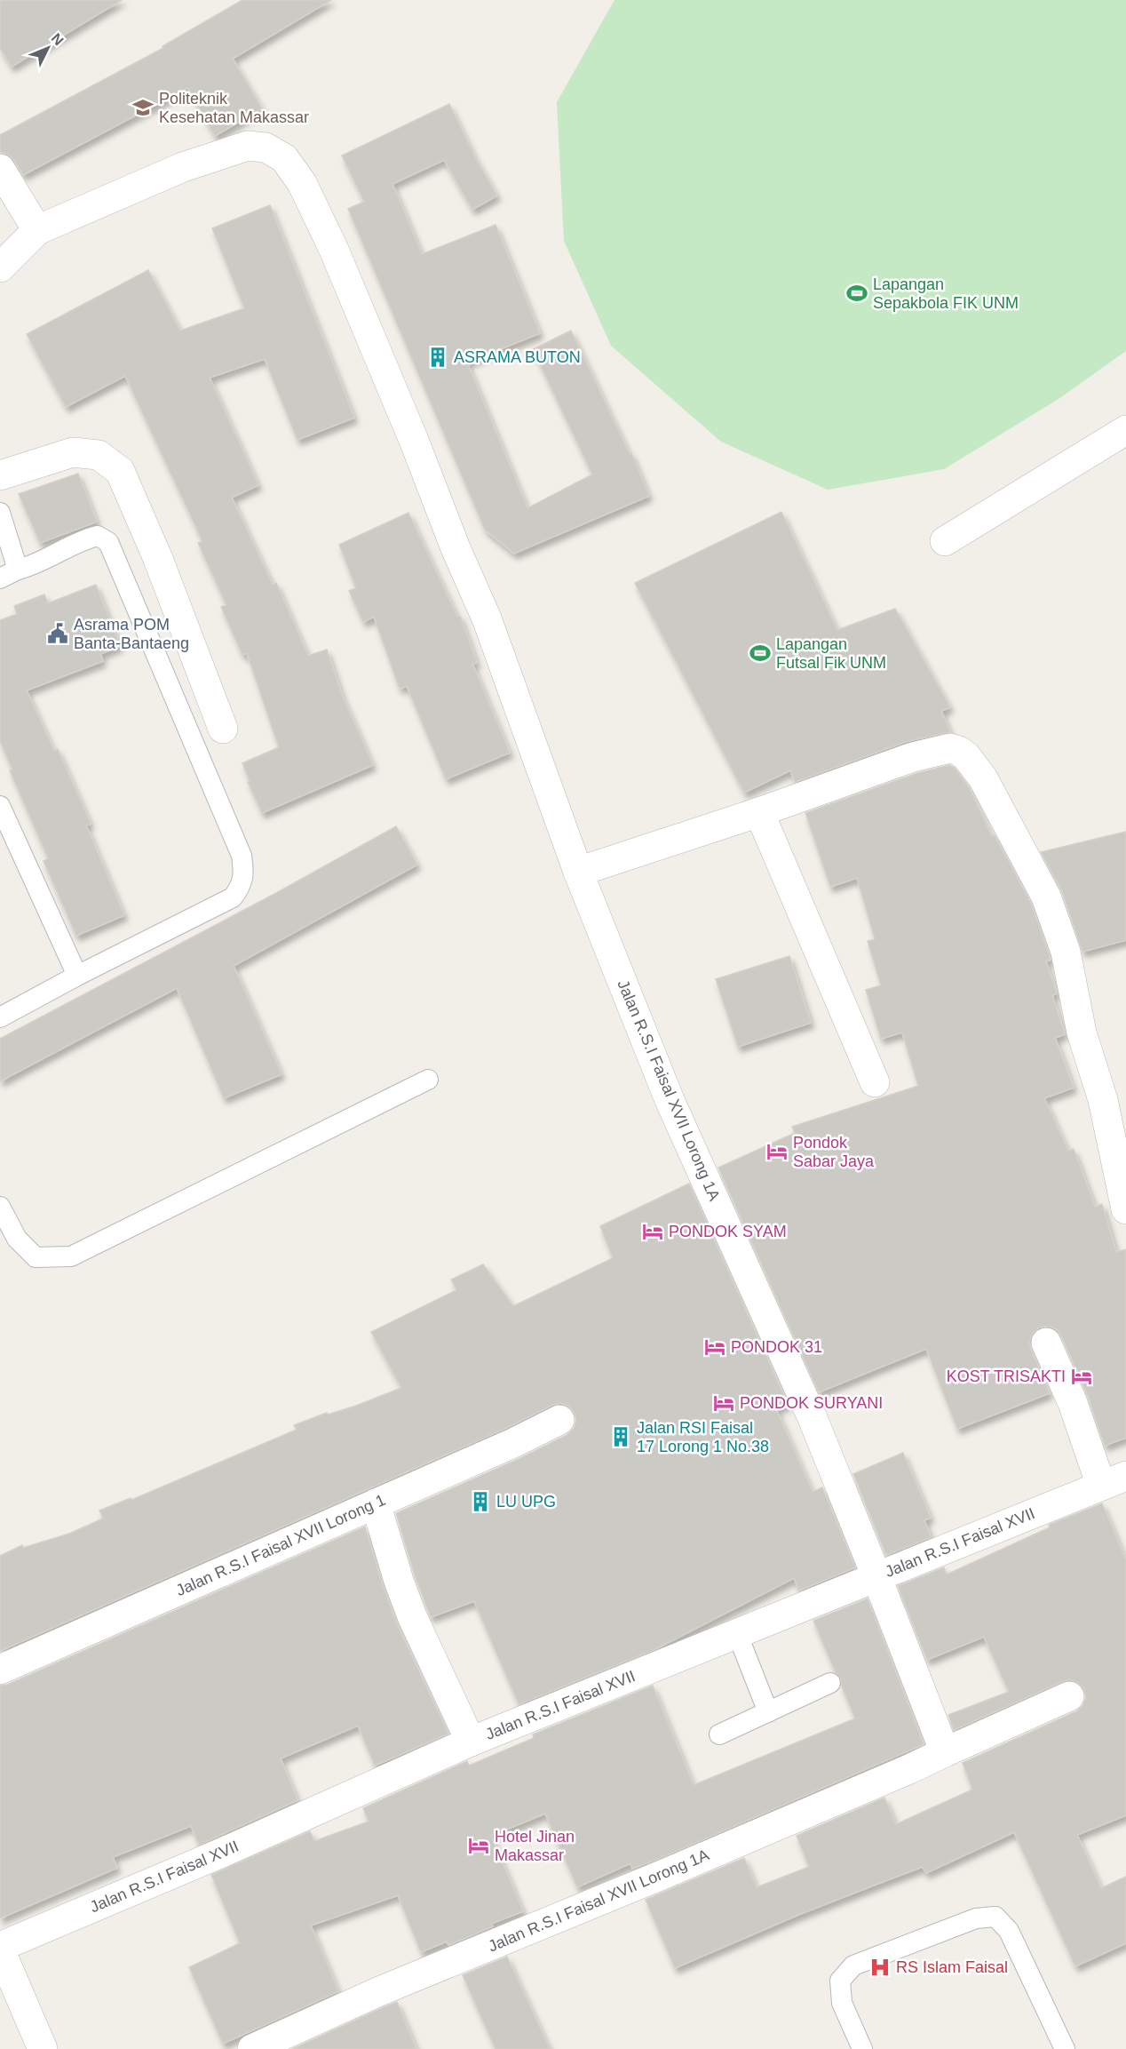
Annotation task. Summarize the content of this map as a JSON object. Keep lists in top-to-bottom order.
{
  "streets": {
    "street": ["Jalan R.S.I Faisal XVII Lorong 1A", "Jalan R.S.I Faisal XVII", "Jalan R.S.I Faisal XVII Lorong 1"]
  },
  "crossings": [
    ["Jalan R.S.I Faisal XVII Lorong 1A", "Jalan R.S.I Faisal XVII"]
  ],
  "places": {
    "school or university": ["Politeknik Kesehatan Makassar"],
    "sports": ["Lapangan Sepakbola FIK UNM", "Lapangan Futsal Fik UNM"],
    "building": ["ASRAMA BUTON", "Jalan RSI Faisal 17 Lorong 1 No.38", "LU UPG"],
    "public building": ["Asrama POM Banta-Bantaeng"],
    "hotel": [
      "Pondok Sabar Jaya",
      "PONDOK SYAM",
      "PONDOK 31",
      "KOST TRISAKTI",
      "PONDOK SURYANI",
      "Hotel Jinan Makassar"
    ],
    "hospital": ["RS Islam Faisal"]
  },
  "north": "top right"
}
